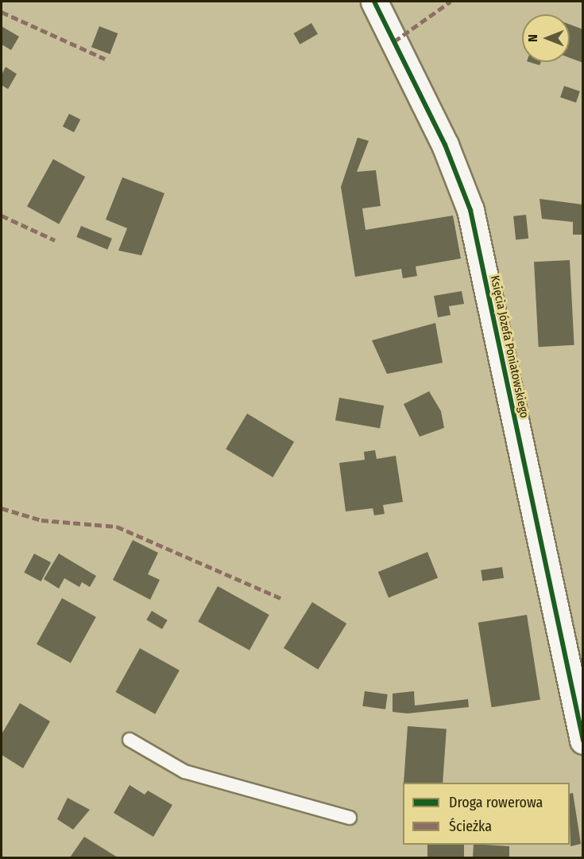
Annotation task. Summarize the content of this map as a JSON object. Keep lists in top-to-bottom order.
{
  "streets": {
    "street": ["Księcia Józefa Poniatowskiego"]
  },
  "legend": ["Droga rowerowa", "Ścieżka"],
  "north": "left"
}
